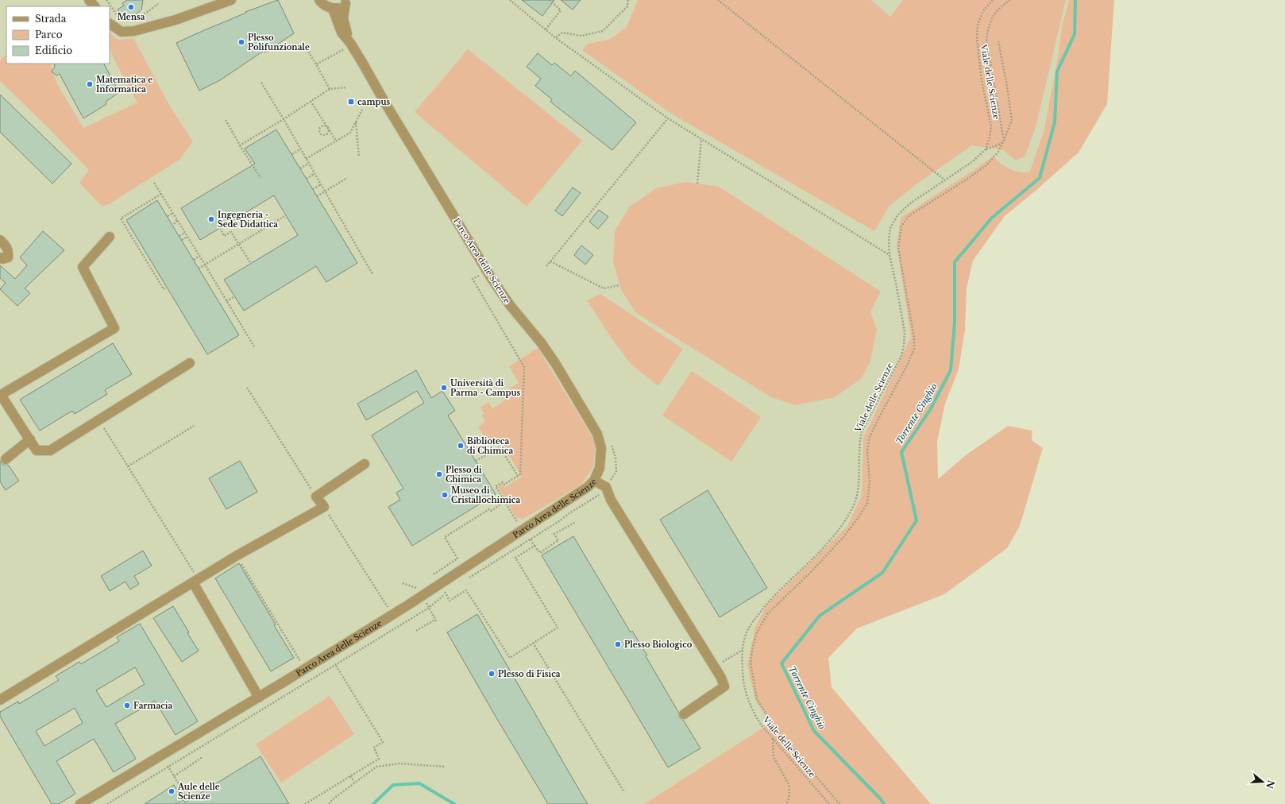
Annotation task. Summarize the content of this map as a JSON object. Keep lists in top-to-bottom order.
{
  "streets": {
    "street": ["Parco Area delle Scienze"],
    "path": ["Viale delle Scienze"]
  },
  "water": ["Torrente Cinghio"],
  "places": {
    "other": [
      "Mensa",
      "Plesso Polifunzionale",
      "Matematica e Informatica",
      "Ingegneria - Sede Didattica",
      "Università di Parma - Campus",
      "Biblioteca di Chimica",
      "Plesso di Chimica",
      "Museo di Cristallochimica",
      "Plesso Biologico",
      "Plesso di Fisica",
      "Farmacia",
      "Aule delle Scienze"
    ],
    "transit": ["campus"]
  },
  "legend": ["Strada", "Parco", "Edificio"],
  "north": "right"
}
